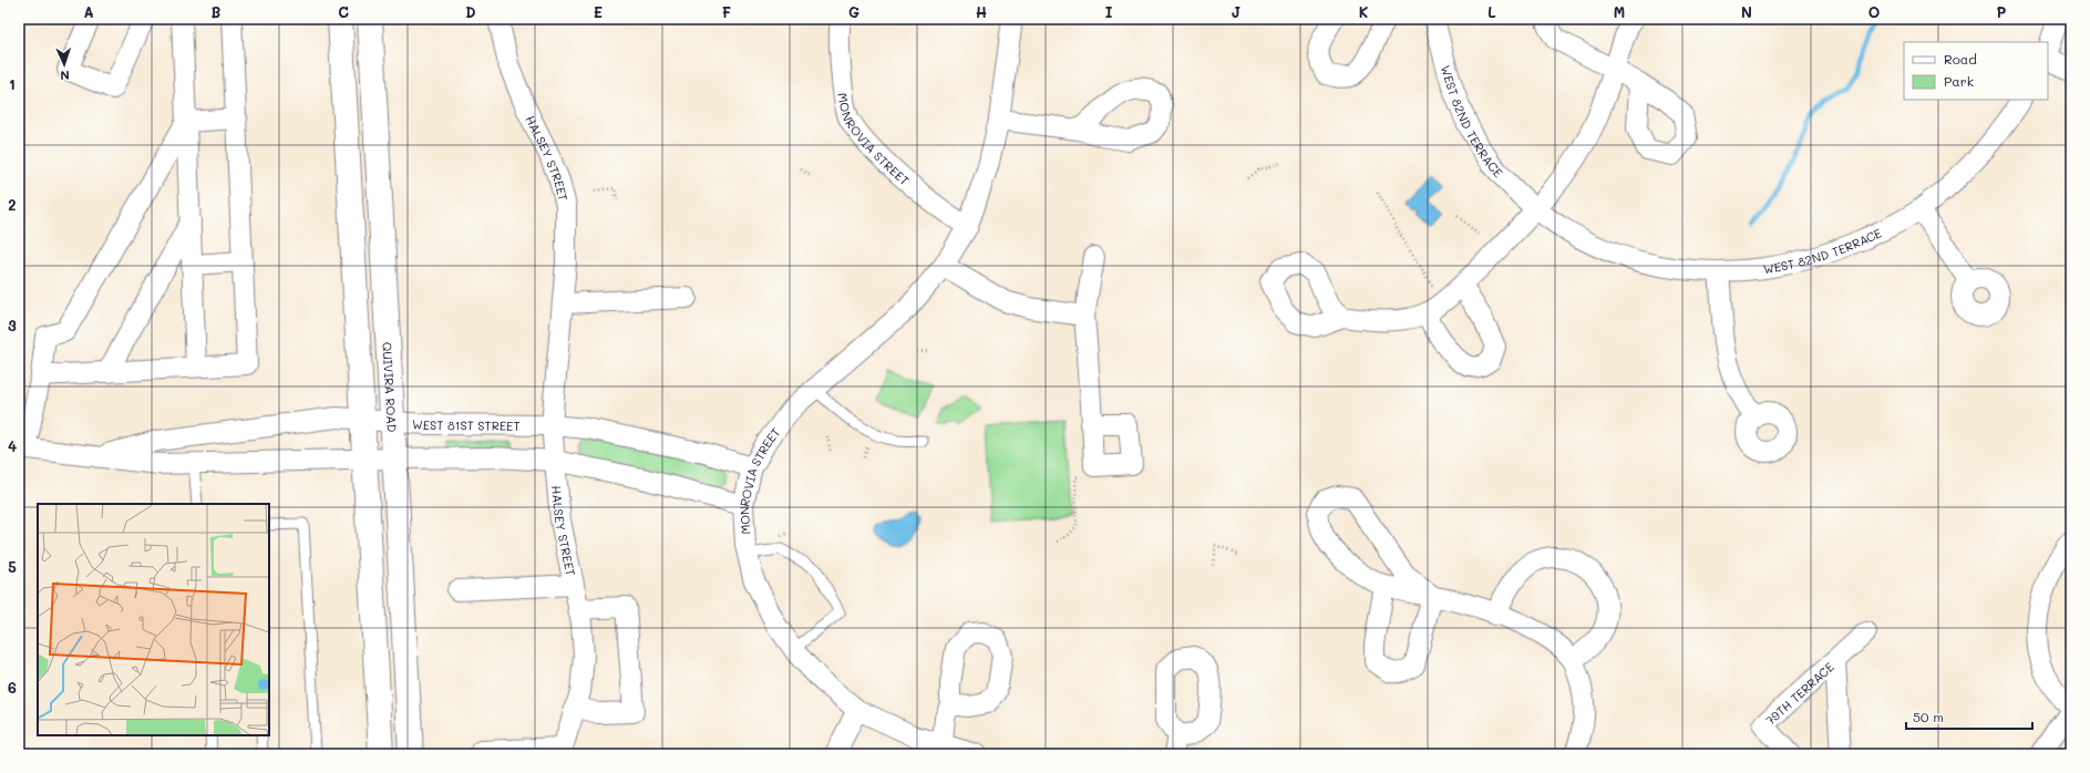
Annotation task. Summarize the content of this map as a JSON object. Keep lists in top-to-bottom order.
{
  "streets": {
    "main road": ["QUIVIRA ROAD"],
    "street": [
      "WEST 82ND TERRACE",
      "MONROVIA STREET",
      "HALSEY STREET",
      "WEST 81ST STREET",
      "79TH TERRACE"
    ]
  },
  "crossings": [
    ["MONROVIA STREET", "WEST 81ST STREET"],
    ["HALSEY STREET", "WEST 81ST STREET"],
    ["QUIVIRA ROAD", "WEST 81ST STREET"]
  ],
  "legend": ["Road", "Park"],
  "scale_bar": "50 m",
  "north": "bottom",
  "grid": {
    "columns": [
      "A",
      "B",
      "C",
      "D",
      "E",
      "F",
      "G",
      "H",
      "I",
      "J",
      "K",
      "L",
      "M",
      "N",
      "O",
      "P"
    ],
    "rows": [
      "1",
      "2",
      "3",
      "4",
      "5",
      "6"
    ]
  }
}
